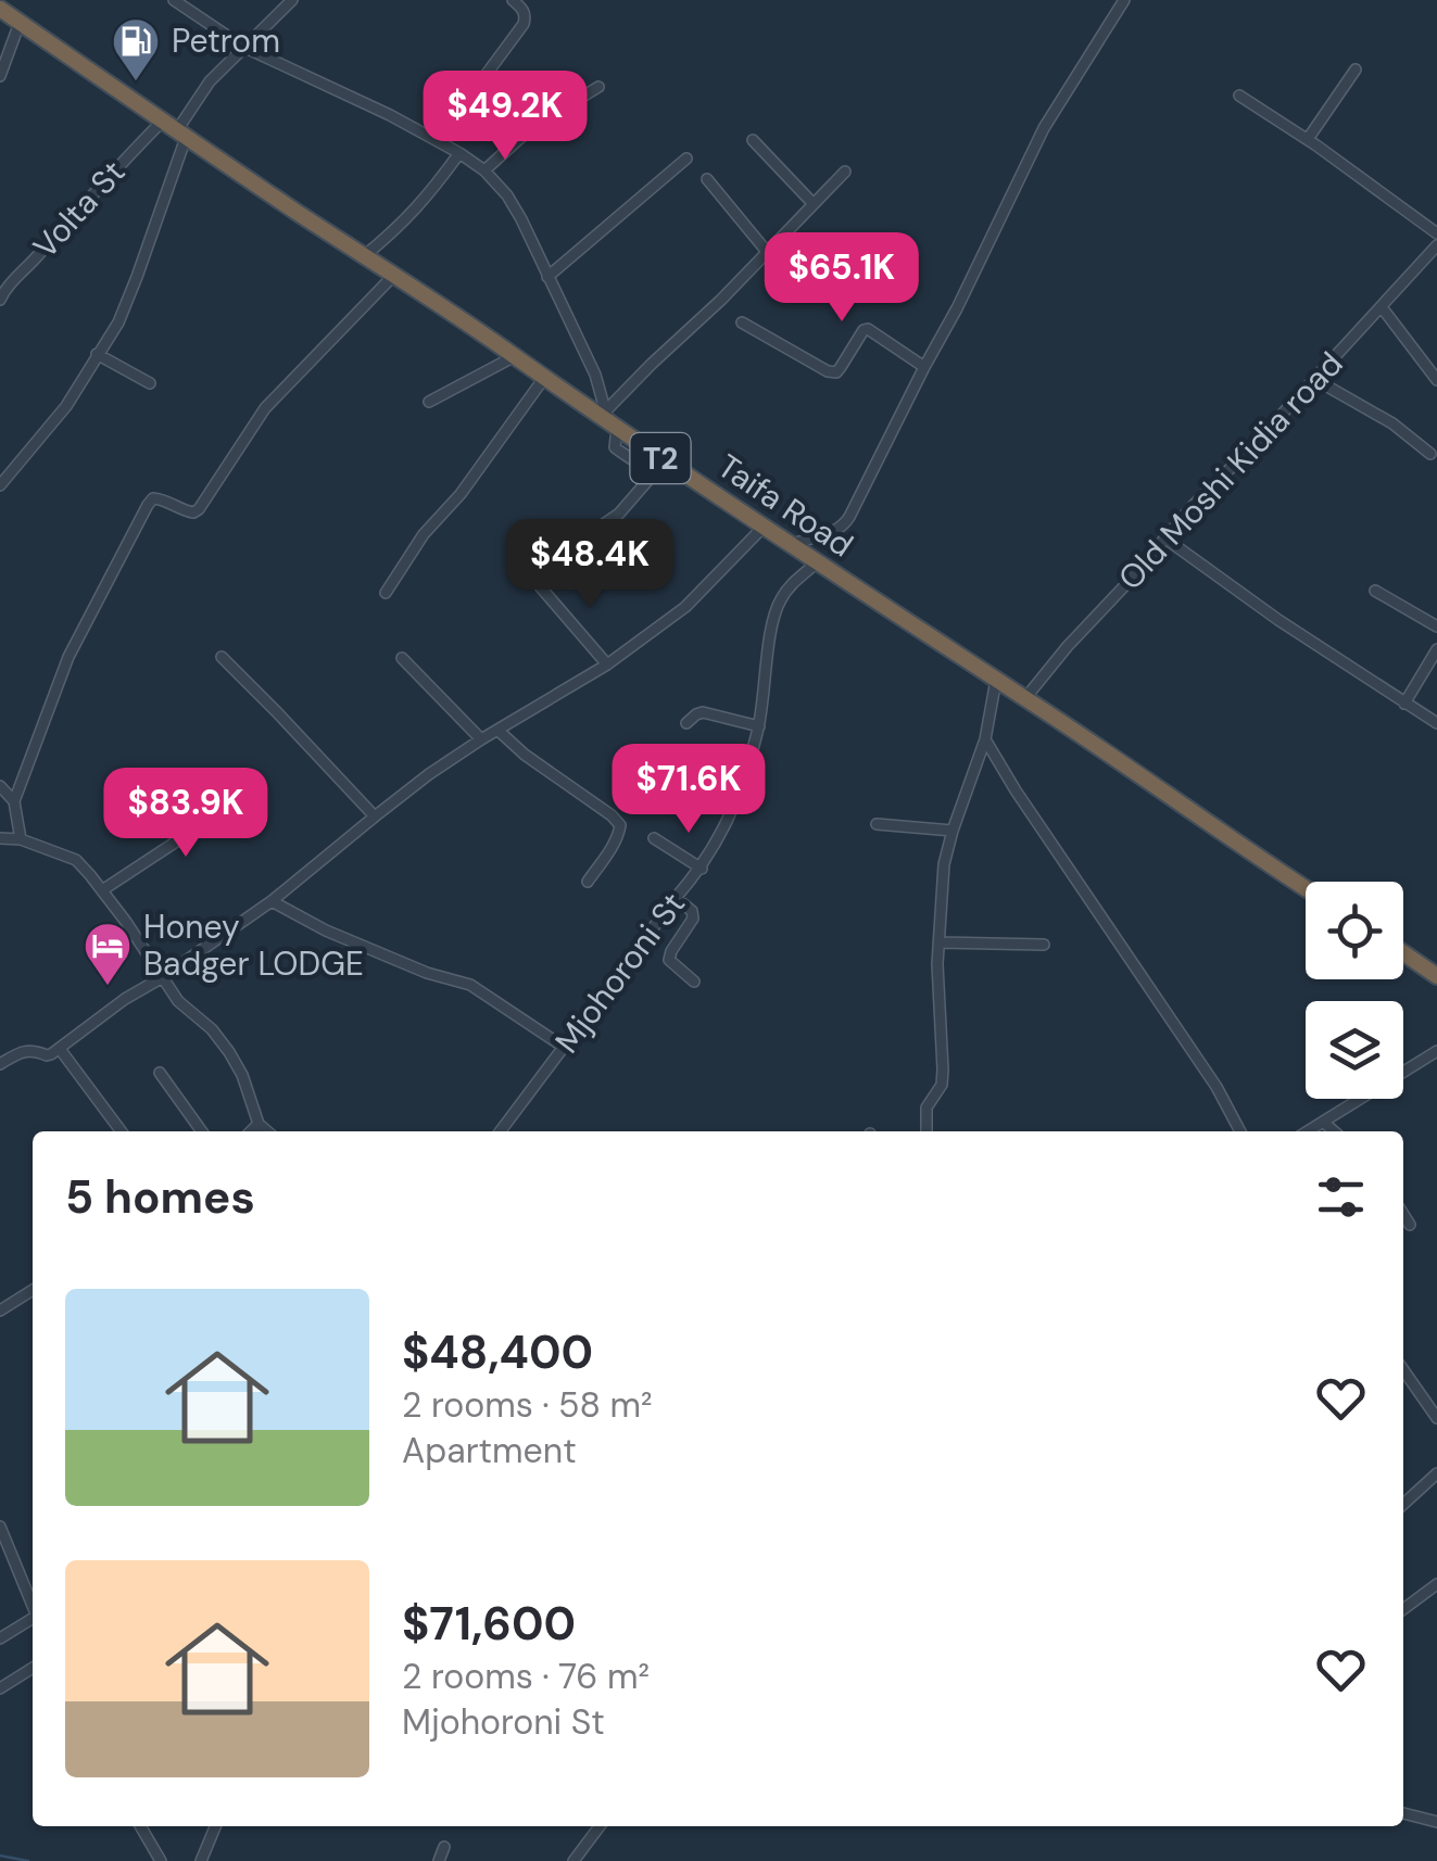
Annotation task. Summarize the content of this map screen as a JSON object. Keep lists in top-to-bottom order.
{
  "streets": {
    "highway": ["T2", "Taifa Road"],
    "street": ["Volta St", "Old Moshi Kidia road", "Mjohoroni St"]
  },
  "crossings": [
    ["Volta St", "Taifa Road"],
    ["Old Moshi Kidia road", "Taifa Road"],
    ["Taifa Road", "Mjohoroni St"]
  ],
  "places": {
    "fuel station": ["Petrom"],
    "hotel": ["Honey Badger LODGE"]
  },
  "page": {
    "price": [
      "$49.2K",
      "$65.1K",
      "$48.4K",
      "$71.6K",
      "$83.9K"
    ],
    "heading": "5 homes",
    "list": [
      {
        "name": "$48,400",
        "note": "2 rooms · 58 m² · Apartment"
      },
      {
        "name": "$71,600",
        "note": "2 rooms · 76 m² · Mjohoroni St"
      }
    ]
  }
}
